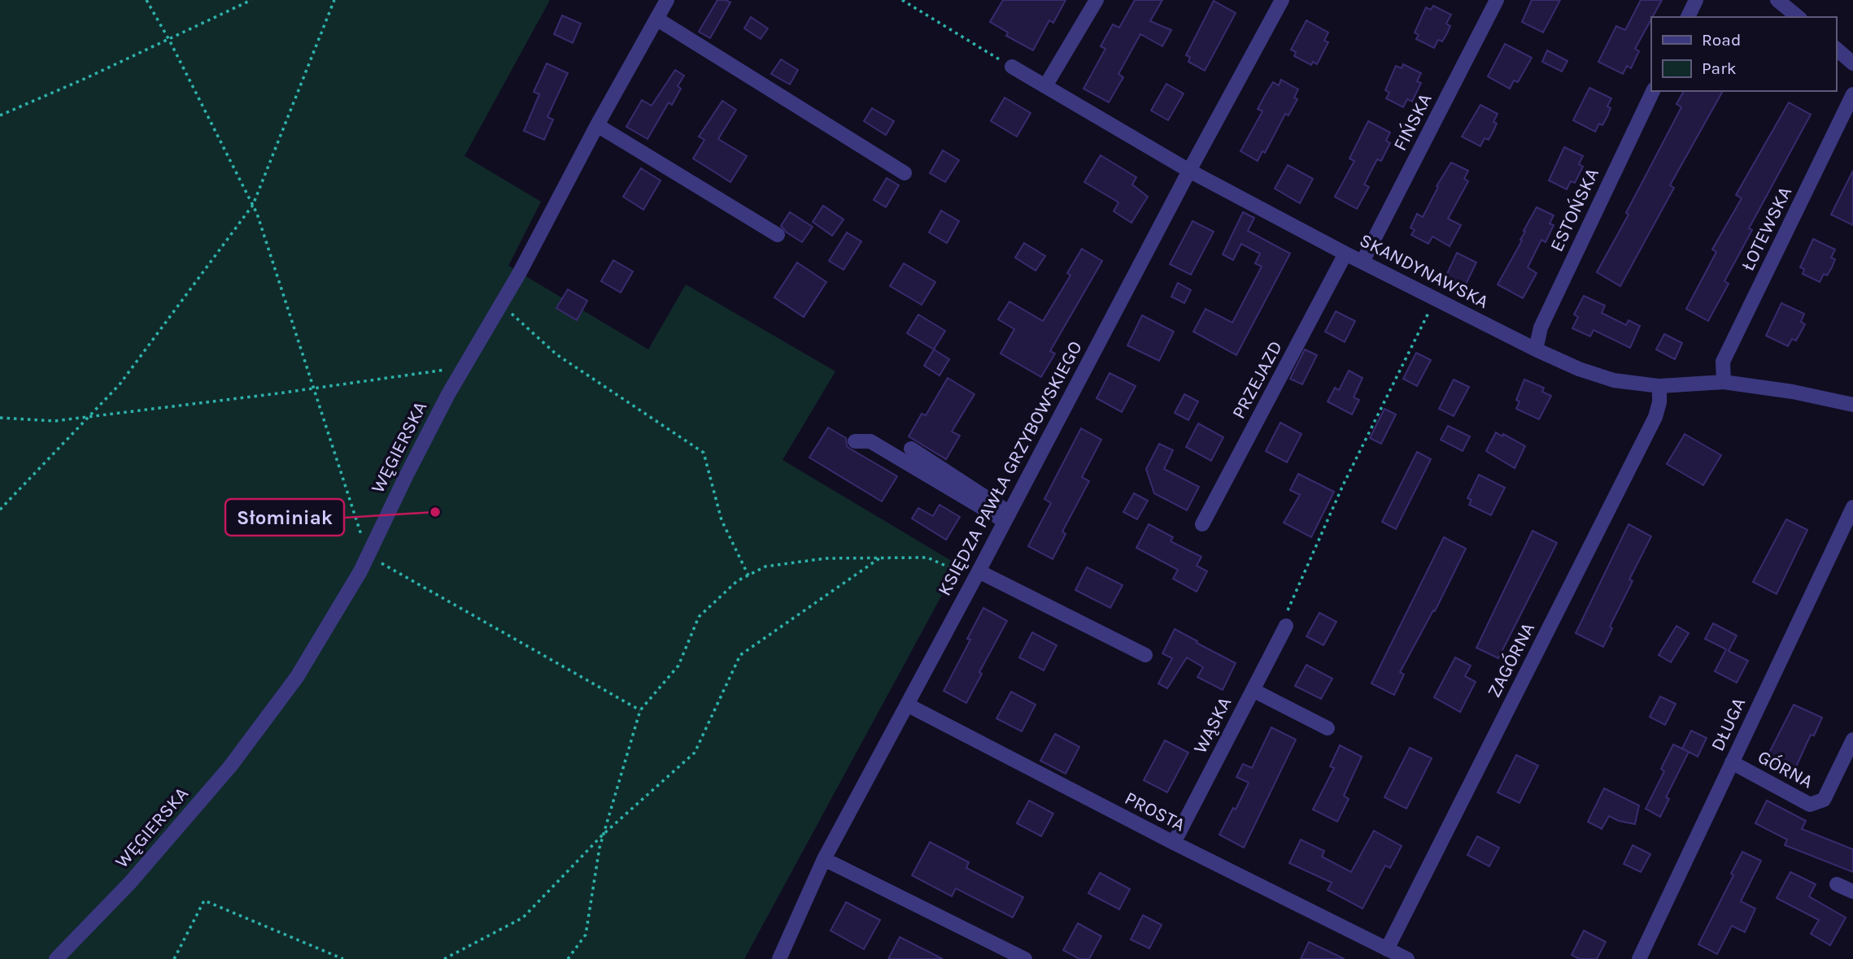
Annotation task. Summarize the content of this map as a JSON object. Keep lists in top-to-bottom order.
{
  "streets": {
    "street": [
      "FIŃSKA",
      "ESTOŃSKA",
      "ŁOTEWSKA",
      "SKANDYNAWSKA",
      "PRZEJAZD",
      "WĘGIERSKA",
      "KSIĘDZA PAWŁA GRZYBOWSKIEGO",
      "ZAGÓRNA",
      "DŁUGA",
      "WĄSKA",
      "GÓRNA",
      "PROSTA"
    ]
  },
  "crossings": [
    ["FIŃSKA", "SKANDYNAWSKA"],
    ["ESTOŃSKA", "SKANDYNAWSKA"],
    ["ŁOTEWSKA", "SKANDYNAWSKA"],
    ["SKANDYNAWSKA", "PRZEJAZD"],
    ["SKANDYNAWSKA", "KSIĘDZA PAWŁA GRZYBOWSKIEGO"],
    ["SKANDYNAWSKA", "ZAGÓRNA"],
    ["KSIĘDZA PAWŁA GRZYBOWSKIEGO", "PROSTA"],
    ["ZAGÓRNA", "PROSTA"],
    ["DŁUGA", "GÓRNA"],
    ["WĄSKA", "PROSTA"]
  ],
  "places": ["Słominiak"],
  "legend": ["Road", "Park"]
}
